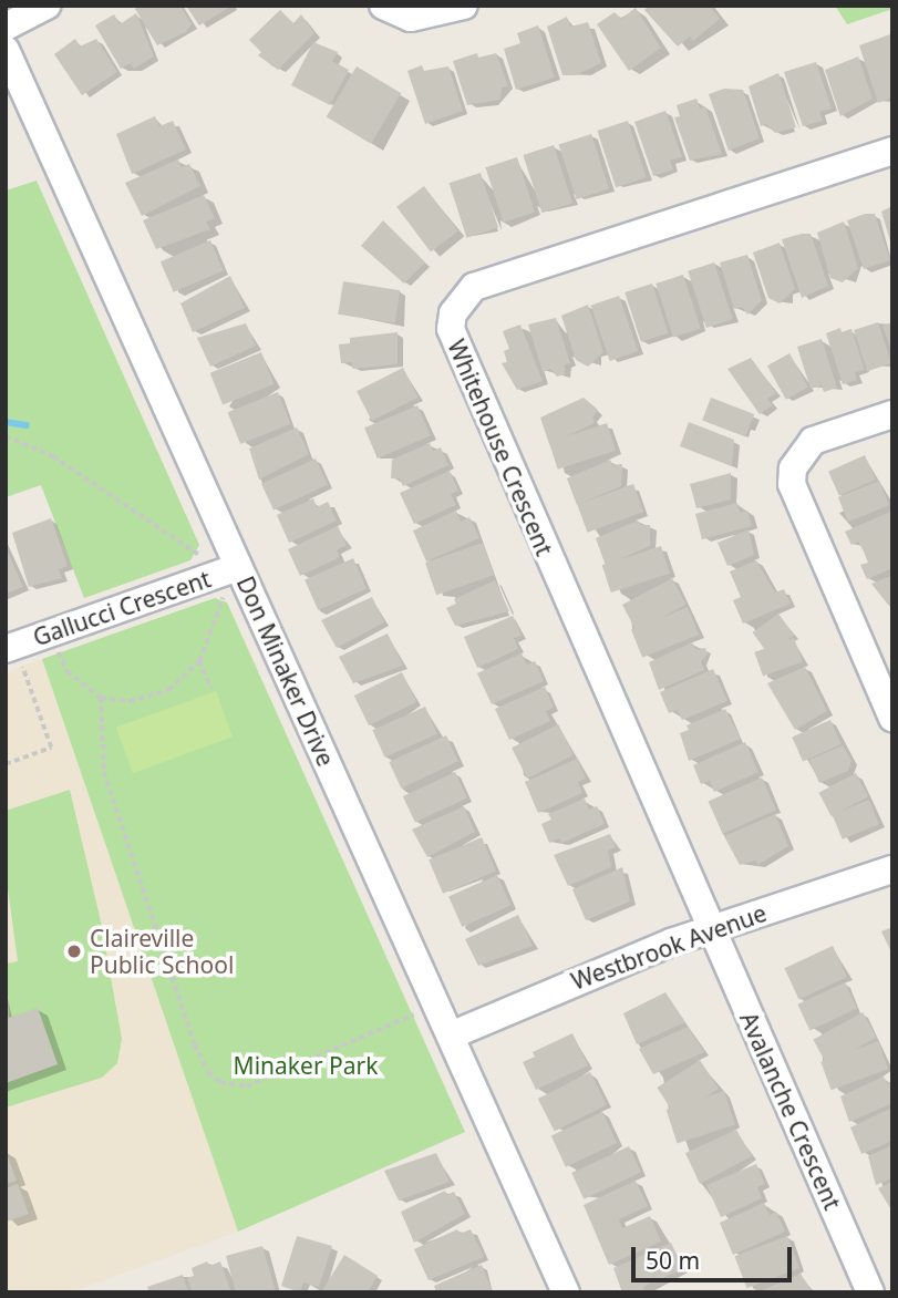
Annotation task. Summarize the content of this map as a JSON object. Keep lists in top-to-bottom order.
{
  "streets": {
    "street": [
      "Whitehouse Crescent",
      "Gallucci Crescent",
      "Don Minaker Drive",
      "Westbrook Avenue",
      "Avalanche Crescent"
    ]
  },
  "crossings": [
    ["Whitehouse Crescent", "Westbrook Avenue"],
    ["Whitehouse Crescent", "Avalanche Crescent"],
    ["Gallucci Crescent", "Don Minaker Drive"],
    ["Don Minaker Drive", "Westbrook Avenue"],
    ["Westbrook Avenue", "Avalanche Crescent"]
  ],
  "parks": ["Minaker Park"],
  "places": ["Claireville Public School"],
  "scale_bar": "50 m"
}
